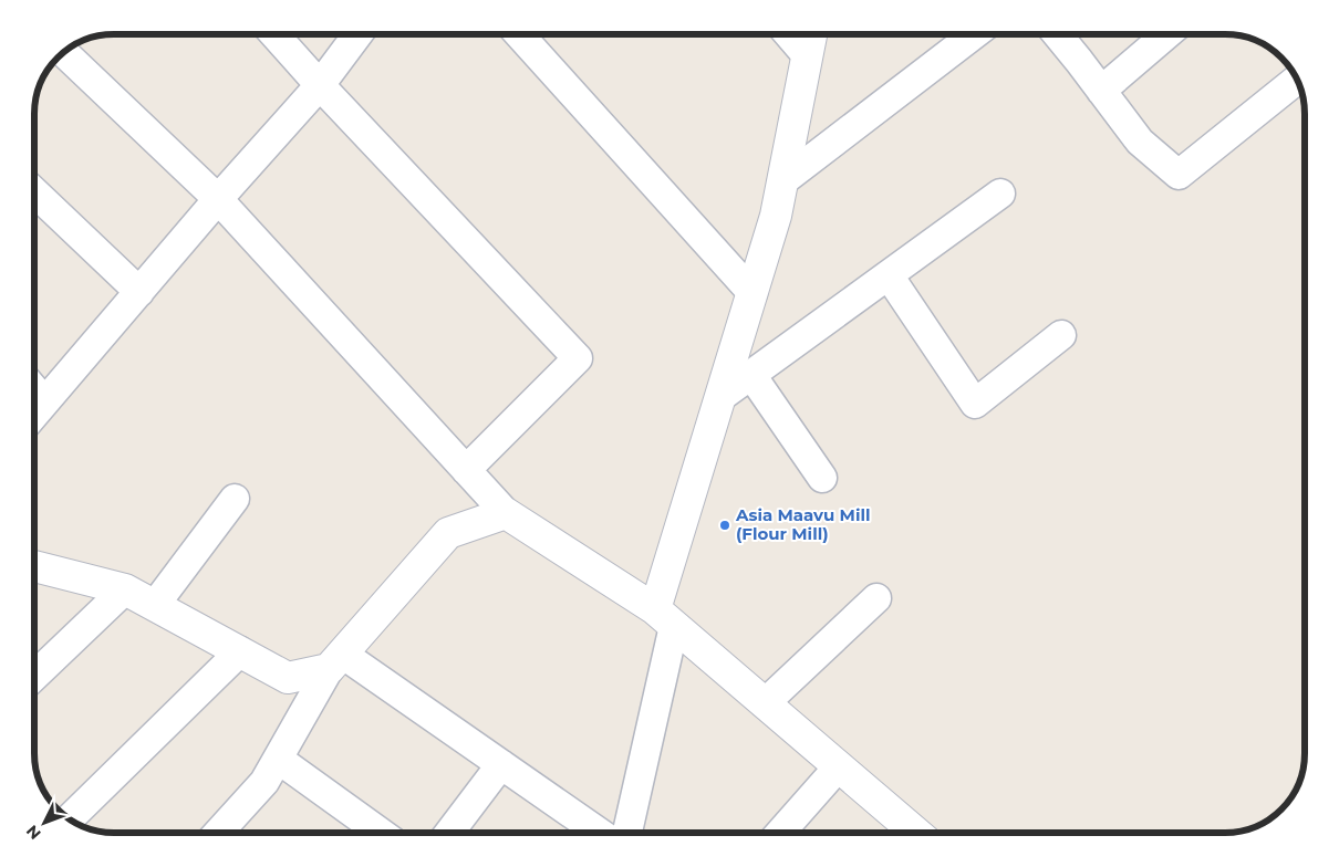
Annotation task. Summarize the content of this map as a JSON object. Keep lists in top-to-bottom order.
{
  "places": ["Asia Maavu Mill (Flour Mill)"],
  "north": "bottom left"
}
